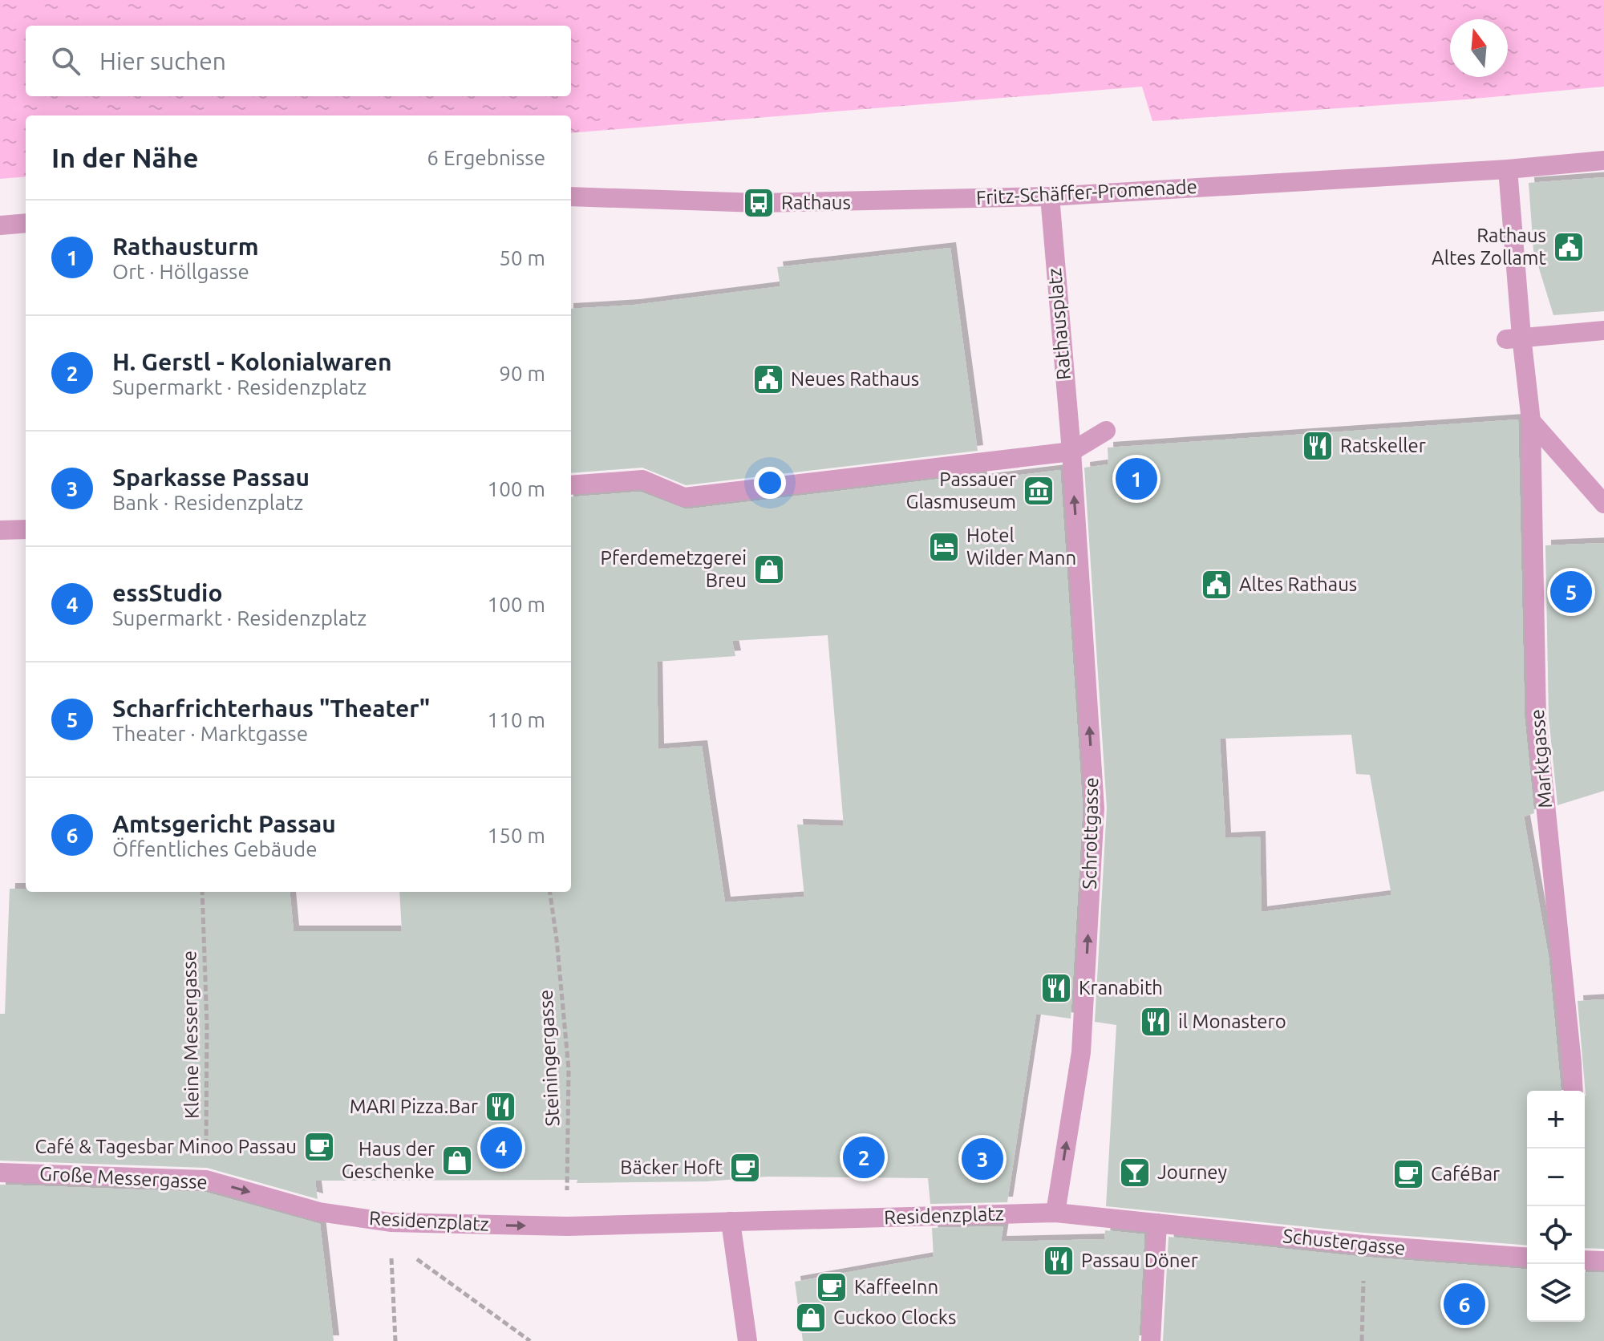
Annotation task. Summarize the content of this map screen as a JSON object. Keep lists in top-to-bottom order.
{
  "streets": {
    "street": [
      "Fritz-Schäffer-Promenade",
      "Rathausplatz",
      "Marktgasse",
      "Schrottgasse",
      "Große Messergasse",
      "Residenzplatz",
      "Schustergasse"
    ],
    "path": ["Kleine Messergasse", "Steiningergasse"]
  },
  "crossings": [
    ["Fritz-Schäffer-Promenade", "Rathausplatz"],
    ["Rathausplatz", "Schrottgasse"],
    ["Schrottgasse", "Residenzplatz"],
    ["Kleine Messergasse", "Große Messergasse"],
    ["Steiningergasse", "Residenzplatz"],
    ["Große Messergasse", "Residenzplatz"],
    ["Residenzplatz", "Schustergasse"]
  ],
  "one_way": ["Schrottgasse", "Große Messergasse"],
  "places": {
    "bus stop": ["Rathaus"],
    "public building": ["Rathaus Altes Zollamt", "Neues Rathaus", "Altes Rathaus"],
    "restaurant": [
      "Ratskeller",
      "Kranabith",
      "il Monastero",
      "MARI Pizza.Bar",
      "Passau Döner"
    ],
    "museum": ["Passauer Glasmuseum"],
    "hotel": ["Hotel Wilder Mann"],
    "shop": ["Pferdemetzgerei Breu", "Haus der Geschenke", "Cuckoo Clocks"],
    "cafe": [
      "Café & Tagesbar Minoo Passau",
      "Bäcker Hoft",
      "CaféBar",
      "KaffeeInn"
    ],
    "bar": ["Journey"]
  },
  "north": "top",
  "page": {
    "search": "Hier suchen",
    "heading": ["In der Nähe", "6 Ergebnisse"],
    "list": [
      {
        "mark": "1",
        "name": "Rathausturm",
        "note": "Ort · Höllgasse",
        "value": "50 m"
      },
      {
        "mark": "2",
        "name": "H. Gerstl - Kolonialwaren",
        "note": "Supermarkt · Residenzplatz",
        "value": "90 m"
      },
      {
        "mark": "3",
        "name": "Sparkasse Passau",
        "note": "Bank · Residenzplatz",
        "value": "100 m"
      },
      {
        "mark": "4",
        "name": "essStudio",
        "note": "Supermarkt · Residenzplatz",
        "value": "100 m"
      },
      {
        "mark": "5",
        "name": "Scharfrichterhaus \"Theater\"",
        "note": "Theater · Marktgasse",
        "value": "110 m"
      },
      {
        "mark": "6",
        "name": "Amtsgericht Passau",
        "note": "Öffentliches Gebäude",
        "value": "150 m"
      }
    ],
    "pins": [
      "1",
      "5",
      "4",
      "2",
      "3",
      "6"
    ],
    "map_buttons": ["+", "−"]
  }
}
